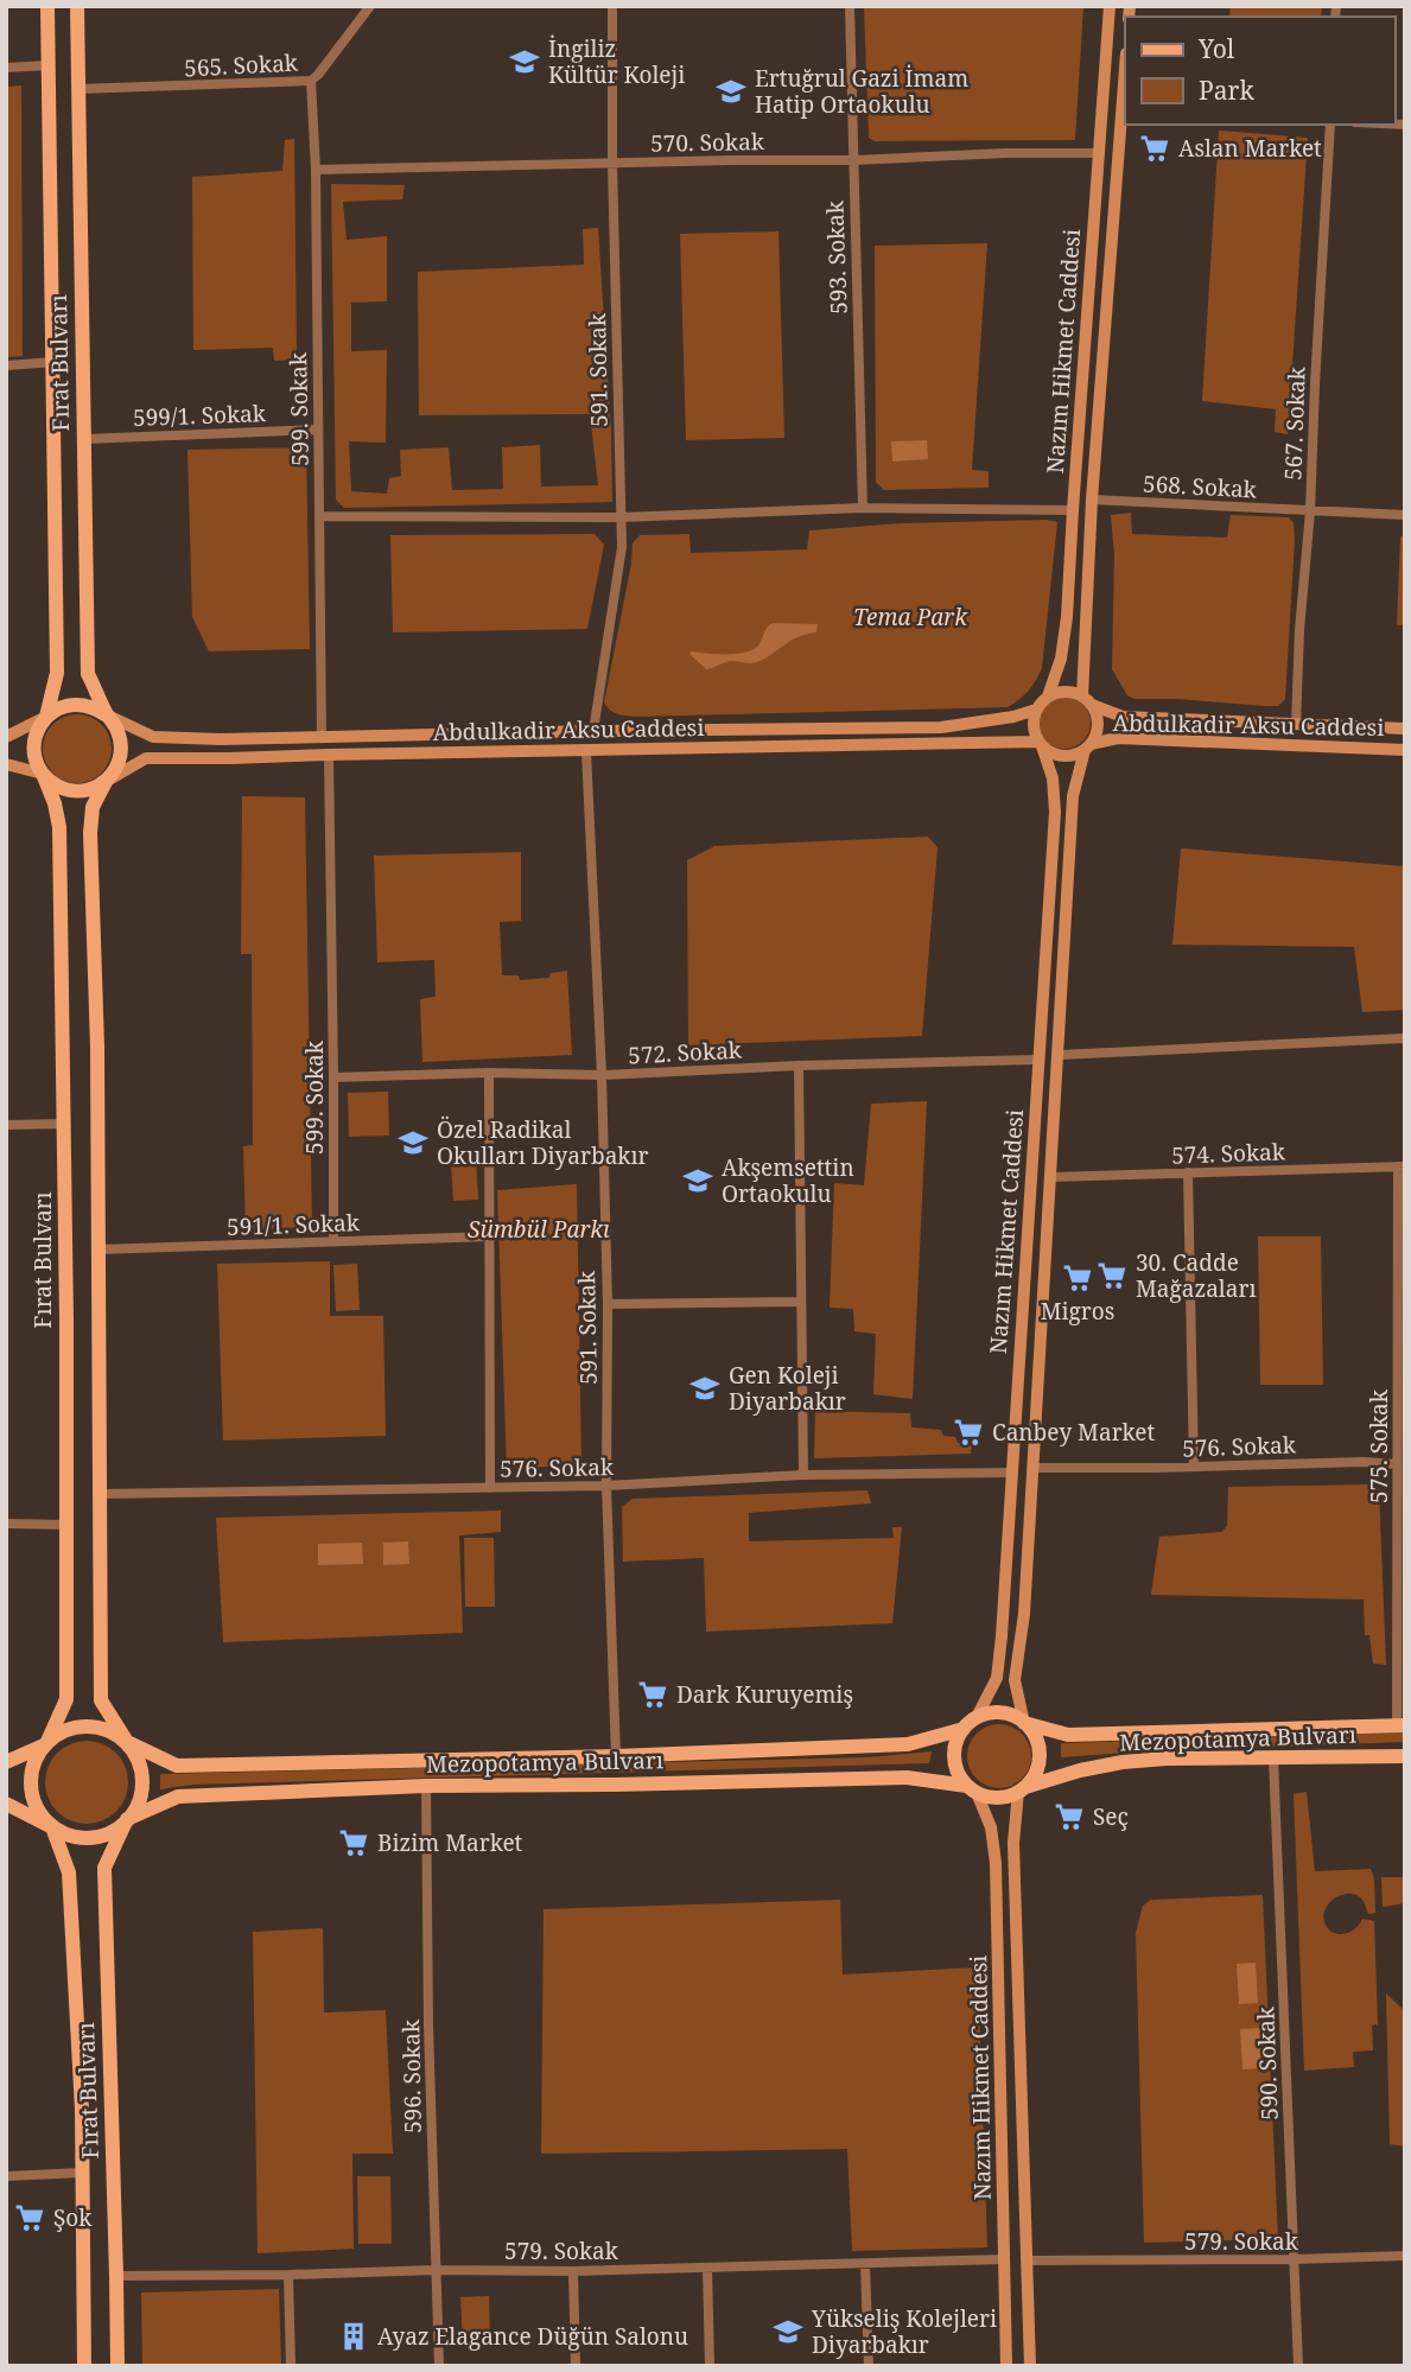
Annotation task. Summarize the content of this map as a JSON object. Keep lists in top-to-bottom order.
{
  "streets": {
    "main road": [
      "Nazım Hikmet Caddesi",
      "Fırat Bulvarı",
      "Abdulkadir Aksu Caddesi",
      "Mezopotamya Bulvarı"
    ],
    "street": [
      "565. Sokak",
      "570. Sokak",
      "593. Sokak",
      "591. Sokak",
      "599. Sokak",
      "599/1. Sokak",
      "567. Sokak",
      "568. Sokak",
      "572. Sokak",
      "574. Sokak",
      "591/1. Sokak",
      "576. Sokak",
      "575. Sokak",
      "590. Sokak",
      "596. Sokak",
      "579. Sokak"
    ]
  },
  "crossings": [
    ["565. Sokak", "Fırat Bulvarı"],
    ["565. Sokak", "599. Sokak"],
    ["570. Sokak", "593. Sokak"],
    ["570. Sokak", "Nazım Hikmet Caddesi"],
    ["570. Sokak", "591. Sokak"],
    ["570. Sokak", "599. Sokak"],
    ["Nazım Hikmet Caddesi", "568. Sokak"],
    ["Nazım Hikmet Caddesi", "Abdulkadir Aksu Caddesi"],
    ["Nazım Hikmet Caddesi", "572. Sokak"],
    ["Nazım Hikmet Caddesi", "574. Sokak"],
    ["Nazım Hikmet Caddesi", "576. Sokak"],
    ["Nazım Hikmet Caddesi", "Mezopotamya Bulvarı"],
    ["Nazım Hikmet Caddesi", "579. Sokak"],
    ["Fırat Bulvarı", "599/1. Sokak"],
    ["Fırat Bulvarı", "Abdulkadir Aksu Caddesi"],
    ["Fırat Bulvarı", "Mezopotamya Bulvarı"],
    ["Fırat Bulvarı", "579. Sokak"],
    ["591. Sokak", "Abdulkadir Aksu Caddesi"],
    ["591. Sokak", "572. Sokak"],
    ["591. Sokak", "576. Sokak"],
    ["591. Sokak", "Mezopotamya Bulvarı"],
    ["599. Sokak", "599/1. Sokak"],
    ["599. Sokak", "Abdulkadir Aksu Caddesi"],
    ["599. Sokak", "572. Sokak"],
    ["599. Sokak", "591/1. Sokak"],
    ["567. Sokak", "568. Sokak"],
    ["567. Sokak", "Abdulkadir Aksu Caddesi"],
    ["574. Sokak", "575. Sokak"],
    ["576. Sokak", "575. Sokak"],
    ["Mezopotamya Bulvarı", "590. Sokak"],
    ["Mezopotamya Bulvarı", "596. Sokak"],
    ["590. Sokak", "579. Sokak"],
    ["596. Sokak", "579. Sokak"]
  ],
  "parks": ["Tema Park", "Sümbül Parkı"],
  "places": {
    "school or university": [
      "İngiliz Kültür Koleji",
      "Ertuğrul Gazi İmam Hatip Ortaokulu",
      "Özel Radikal Okulları Diyarbakır",
      "Akşemsettin Ortaokulu",
      "Gen Koleji Diyarbakır",
      "Yükseliş Kolejleri Diyarbakır"
    ],
    "supermarket": [
      "Aslan Market",
      "30. Cadde Mağazaları",
      "Migros",
      "Canbey Market",
      "Dark Kuruyemiş",
      "Seç",
      "Bizim Market",
      "Şok"
    ],
    "building": ["Ayaz Elagance Düğün Salonu"]
  },
  "legend": ["Yol", "Park"]
}
